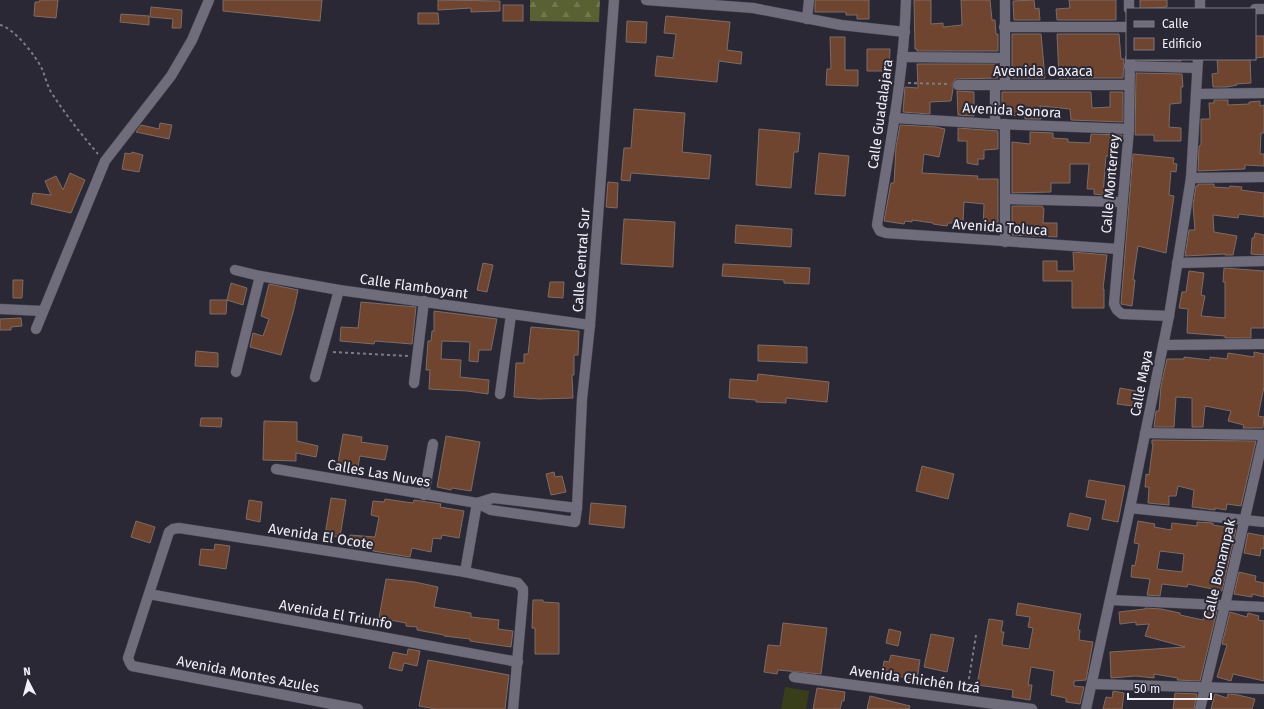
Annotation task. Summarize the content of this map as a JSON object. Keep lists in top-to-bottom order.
{
  "streets": {
    "street": [
      "Avenida Oaxaca",
      "Avenida Sonora",
      "Calle Guadalajara",
      "Calle Monterrey",
      "Avenida Toluca",
      "Calle Central Sur",
      "Calle Flamboyant",
      "Calle Maya",
      "Calles Las Nuves",
      "Avenida El Ocote",
      "Calle Bonampak",
      "Avenida El Triunfo",
      "Avenida Montes Azules",
      "Avenida Chichén Itzá"
    ]
  },
  "crossings": [
    ["Avenida Oaxaca", "Calle Monterrey"],
    ["Avenida Sonora", "Calle Guadalajara"],
    ["Avenida Sonora", "Calle Monterrey"],
    ["Calle Guadalajara", "Avenida Toluca"],
    ["Calle Monterrey", "Avenida Toluca"],
    ["Calle Monterrey", "Calle Maya"],
    ["Calle Central Sur", "Calle Flamboyant"],
    ["Calle Central Sur", "Calles Las Nuves"],
    ["Avenida El Ocote", "Avenida El Triunfo"],
    ["Avenida El Ocote", "Avenida Montes Azules"],
    ["Avenida El Triunfo", "Avenida Montes Azules"]
  ],
  "legend": ["Calle", "Edificio"],
  "scale_bar": "50 m",
  "north": "top"
}
